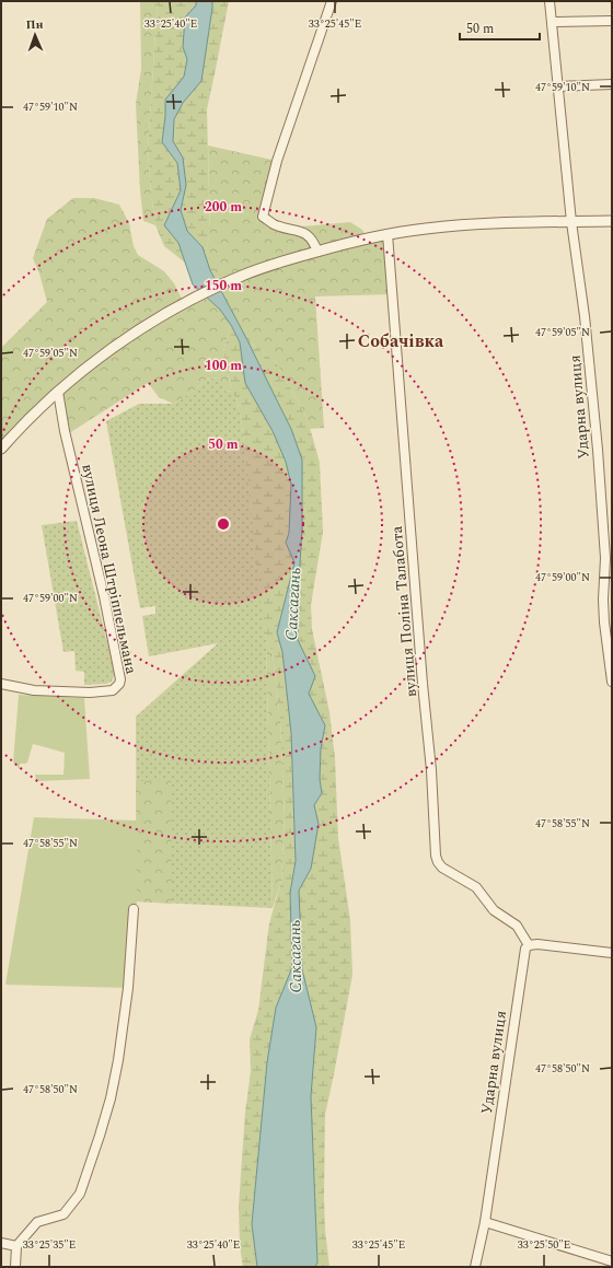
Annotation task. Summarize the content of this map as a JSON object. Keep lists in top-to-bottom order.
{
  "streets": {
    "street": ["Ударна вулиця", "вулиця Леона Штріппельмана", "вулиця Поліна Талабота"]
  },
  "crossings": [
    ["Ударна вулиця", "вулиця Поліна Талабота"]
  ],
  "districts": ["Собачівка"],
  "water": ["Саксагань"],
  "scale_bar": "50 m",
  "north": "top",
  "coordinates": [
    "33°25'40\"E",
    "33°25'45\"E",
    "47°59'10\"N",
    "47°59'05\"N",
    "47°59'00\"N",
    "47°58'55\"N",
    "47°58'50\"N",
    "33°25'35\"E",
    "33°25'50\"E"
  ],
  "rings": [
    "200 m",
    "150 m",
    "100 m",
    "50 m"
  ]
}
